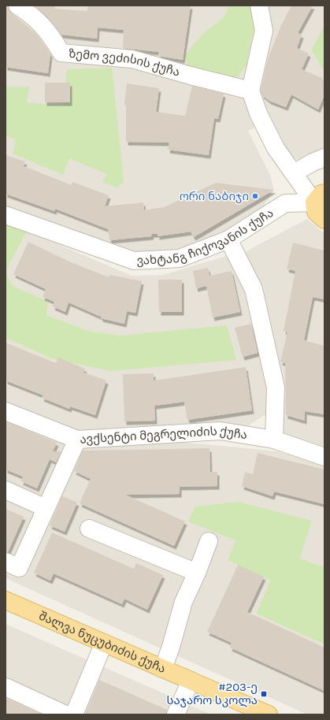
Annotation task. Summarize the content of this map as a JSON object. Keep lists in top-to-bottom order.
{
  "streets": {
    "main road": ["შალვა ნუცუბიძის ქუჩა"],
    "street": ["ზემო ვეძისის ქუჩა", "ვახტანგ ჩიქოვანის ქუჩა", "ავქსენტი მეგრელიძის ქუჩა"]
  },
  "places": {
    "other": ["ორი ნაბიჯი"],
    "transit": ["#203-ე საჯარო სკოლა"]
  }
}
